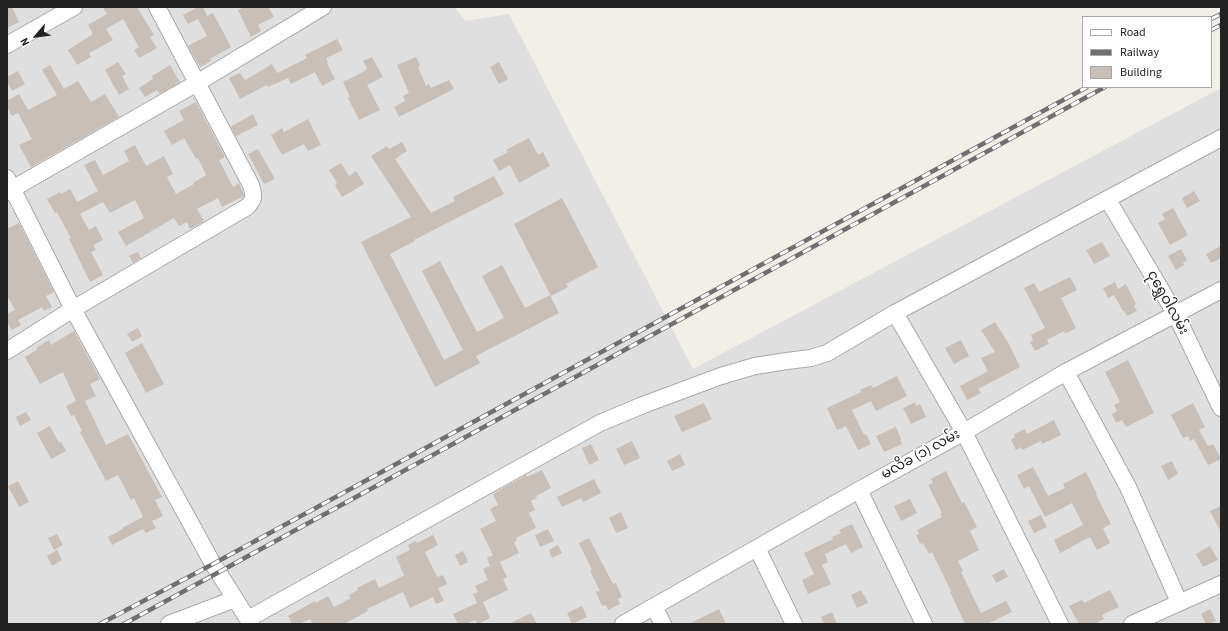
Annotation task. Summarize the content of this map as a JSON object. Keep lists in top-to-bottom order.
{
  "streets": {
    "street": ["ငုရွှေဝါလမ်း", "မလိခ (၁) လမ်း"]
  },
  "crossings": [
    ["ငုရွှေဝါလမ်း", "မလိခ (၁) လမ်း"]
  ],
  "legend": ["Road", "Railway", "Building"],
  "north": "bottom left"
}
